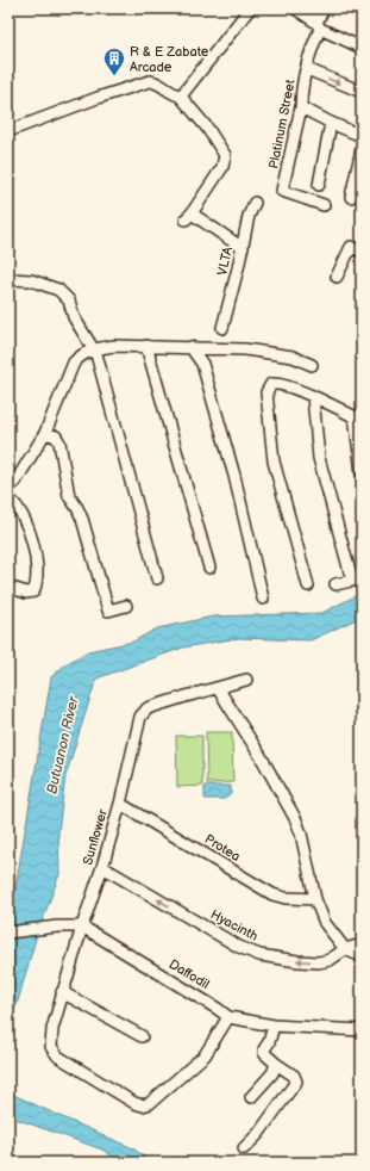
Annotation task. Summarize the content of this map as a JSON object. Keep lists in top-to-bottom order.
{
  "streets": {
    "street": [
      "Platinum Street",
      "VLTA",
      "Sunflower",
      "Protea",
      "Hyacinth",
      "Daffodil"
    ]
  },
  "crossings": [
    ["Sunflower", "Protea"],
    ["Sunflower", "Hyacinth"],
    ["Sunflower", "Daffodil"]
  ],
  "one_way": ["Hyacinth"],
  "water": ["Butuanon River"],
  "places": {
    "building": ["R & E Zabate Arcade"]
  }
}
